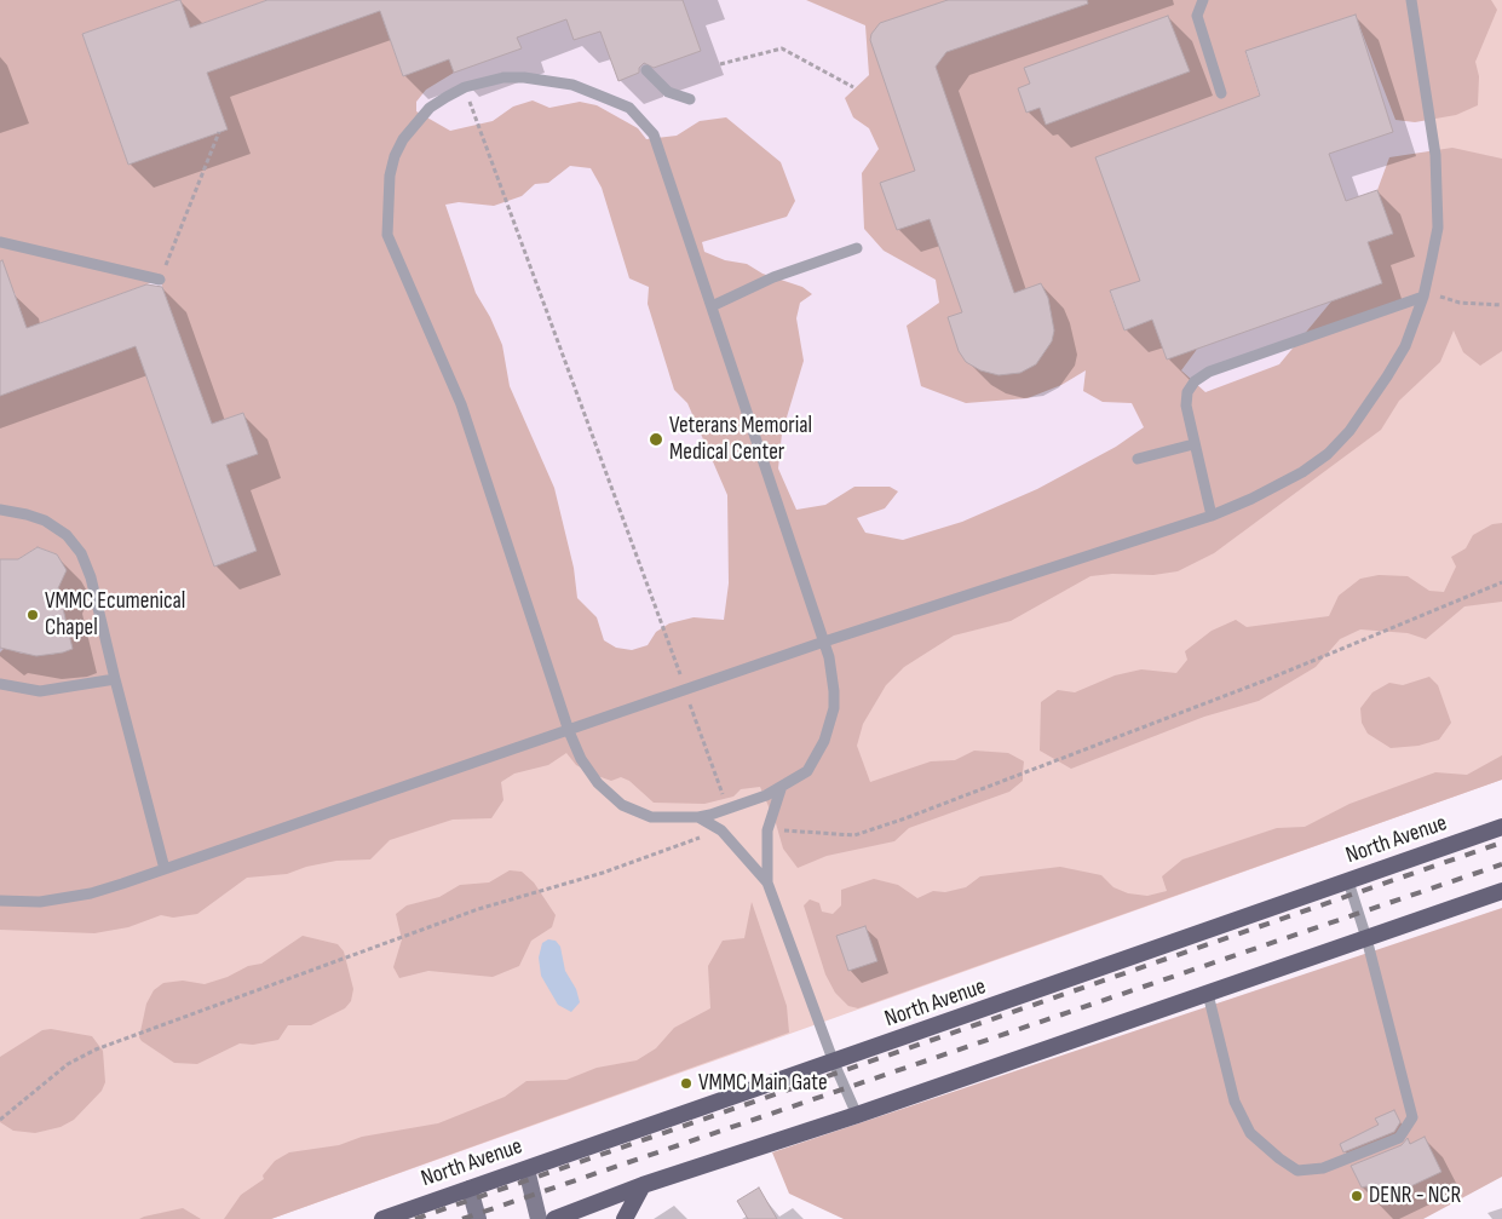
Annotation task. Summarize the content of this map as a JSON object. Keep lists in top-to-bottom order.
{
  "streets": {
    "main road": ["North Avenue"]
  },
  "places": [
    "Veterans Memorial Medical Center",
    "VMMC Ecumenical Chapel",
    "VMMC Main Gate",
    "DENR - NCR"
  ]
}
